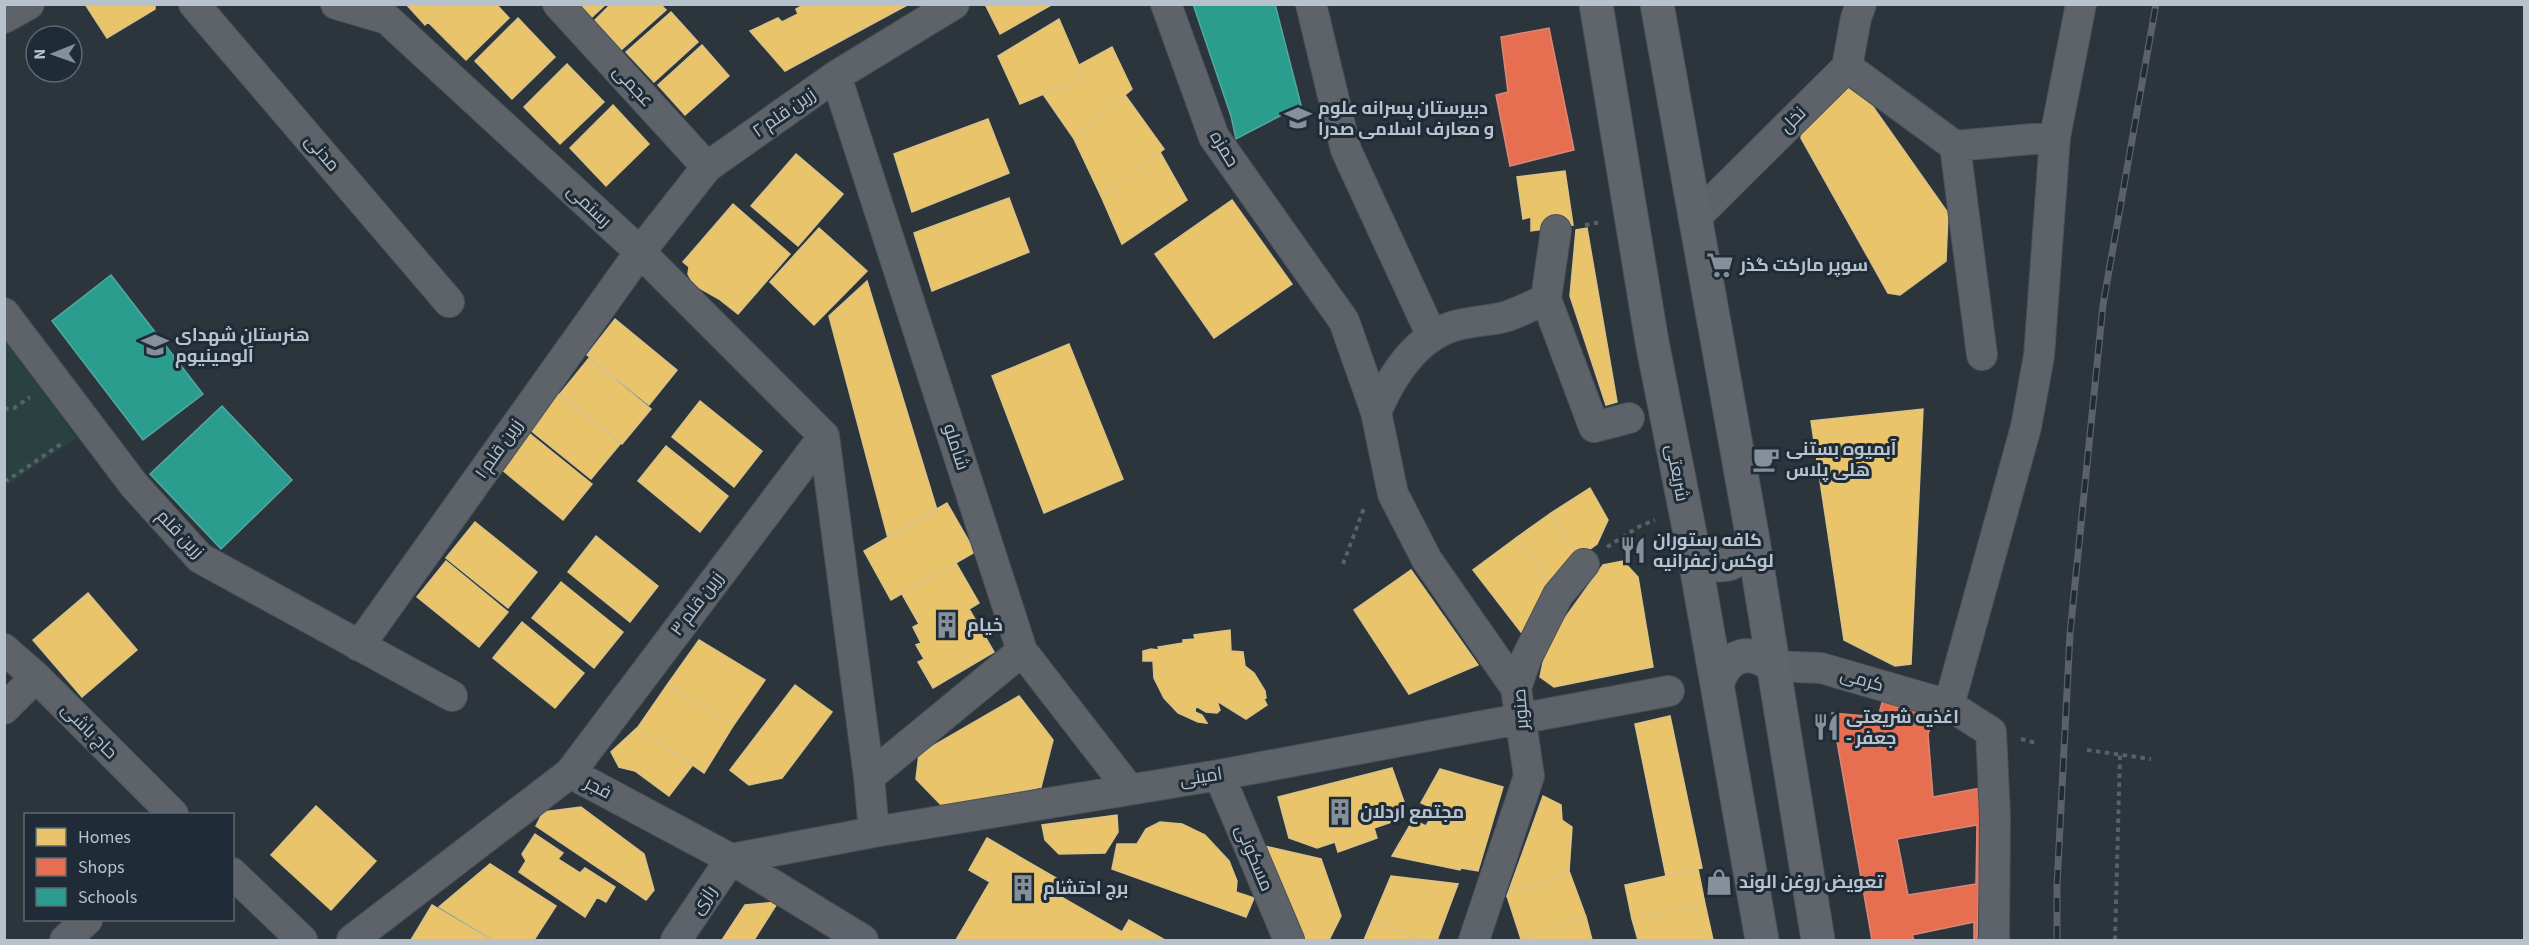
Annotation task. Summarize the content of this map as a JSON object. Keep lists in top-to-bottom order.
{
  "streets": {
    "main road": ["شریعتی"],
    "street": [
      "عجمی",
      "زرین قلم ۲",
      "نخل",
      "حمزه",
      "مدنی",
      "رستمی",
      "شاملو",
      "زرین قلم ۱",
      "زرین قلم",
      "زرین قلم ۳",
      "کرمی",
      "صنوبر",
      "حاج باشی",
      "امینی",
      "فجر",
      "مسکونی",
      "رازی"
    ]
  },
  "crossings": [
    ["عجمی", "زرین قلم ۲"],
    ["زرین قلم ۲", "رستمی"],
    ["زرین قلم ۲", "شاملو"],
    ["زرین قلم ۲", "زرین قلم ۱"],
    ["حمزه", "صنوبر"],
    ["رستمی", "زرین قلم ۱"],
    ["رستمی", "زرین قلم ۳"],
    ["شاملو", "امینی"],
    ["زرین قلم ۱", "زرین قلم"],
    ["زرین قلم ۳", "فجر"],
    ["صنوبر", "امینی"],
    ["امینی", "فجر"],
    ["امینی", "مسکونی"],
    ["امینی", "رازی"],
    ["فجر", "رازی"]
  ],
  "places": {
    "school or university": ["دبیرستان پسرانه علوم و معارف اسلامی صدرا", "هنرستان شهدای آلومینیوم"],
    "supermarket": ["سوپر مارکت گذر"],
    "cafe": ["آبمیوه بستنی هلی پلاس"],
    "restaurant": ["کافه رستوران لوکس زعفرانیه", "اغذیه شریعتی - جعفر"],
    "building": ["خیام", "مجتمع اردلان", "برج احتشام"],
    "shop": ["تعویض روغن الوند"]
  },
  "legend": ["Homes", "Shops", "Schools"],
  "north": "left"
}
